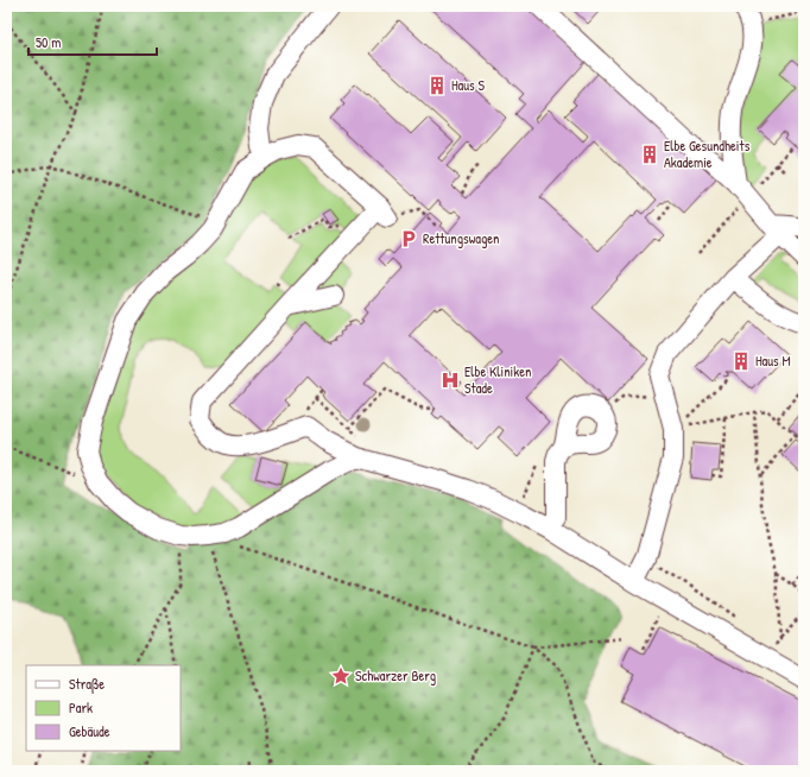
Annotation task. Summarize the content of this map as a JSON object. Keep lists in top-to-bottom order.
{
  "places": {
    "building": ["Haus S", "Elbe Gesundheits Akademie", "Haus M"],
    "parking": ["Rettungswagen"],
    "hospital": ["Elbe Kliniken Stade"],
    "place": ["Schwarzer Berg"]
  },
  "legend": ["Straße", "Park", "Gebäude"],
  "scale_bar": "50 m"
}
